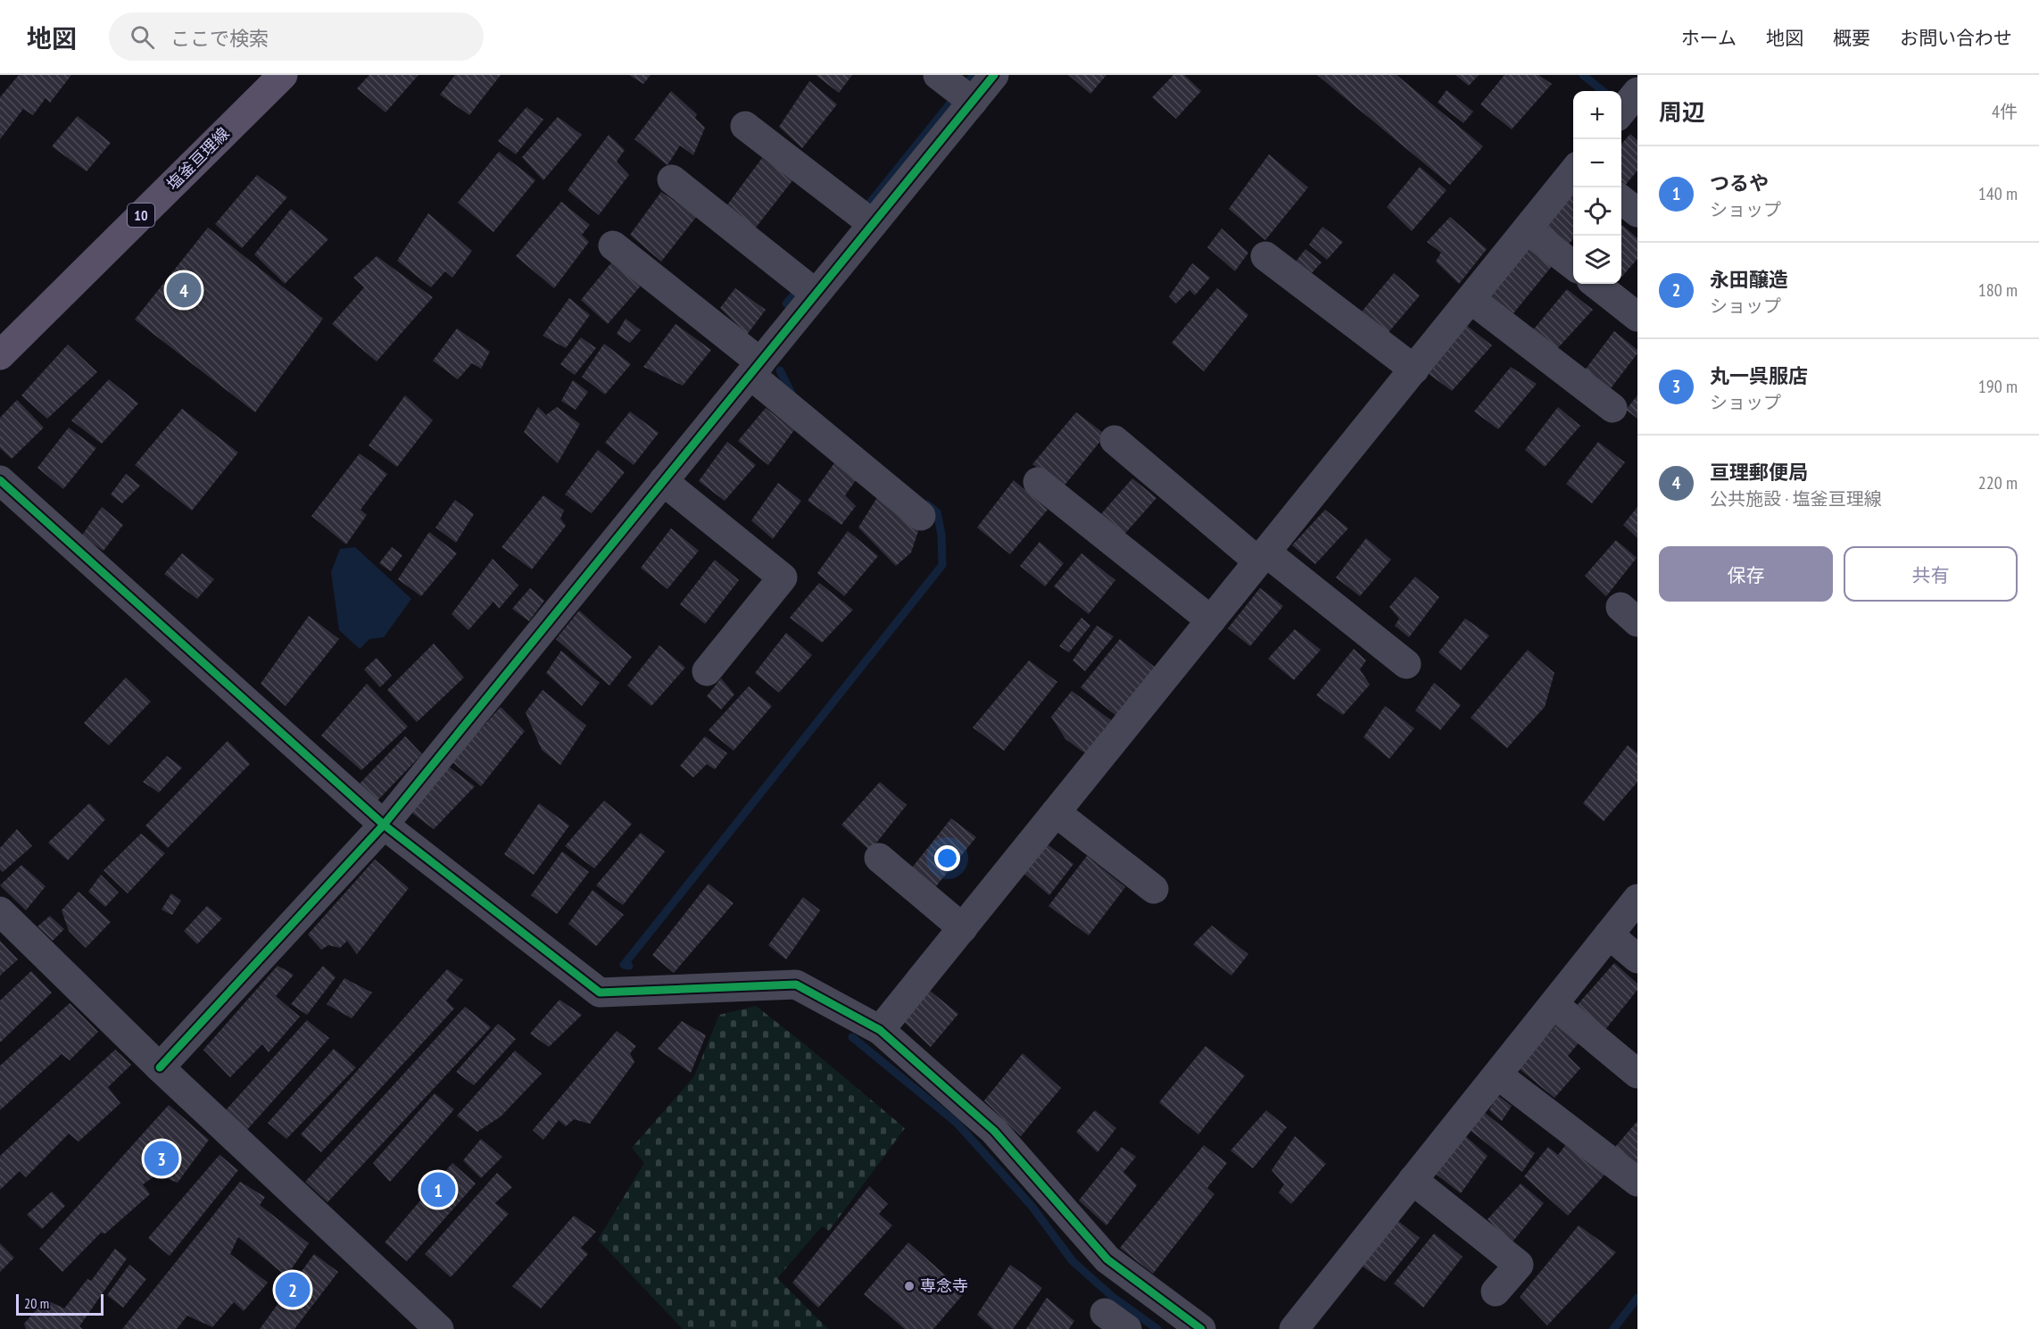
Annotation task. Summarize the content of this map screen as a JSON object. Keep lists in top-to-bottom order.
{
  "streets": {
    "main road": ["塩釜亘理線", "10"]
  },
  "places": ["専念寺"],
  "scale_bar": "20 m",
  "page": {
    "header": "地図",
    "search": "ここで検索",
    "nav": [
      "ホーム",
      "地図",
      "概要",
      "お問い合わせ"
    ],
    "heading": ["周辺", "4件"],
    "map_buttons": ["+", "−"],
    "list": [
      {
        "mark": "1",
        "name": "つるや",
        "note": "ショップ",
        "value": "140 m"
      },
      {
        "mark": "2",
        "name": "永田醸造",
        "note": "ショップ",
        "value": "180 m"
      },
      {
        "mark": "3",
        "name": "丸一呉服店",
        "note": "ショップ",
        "value": "190 m"
      },
      {
        "mark": "4",
        "name": "亘理郵便局",
        "note": "公共施設 · 塩釜亘理線",
        "value": "220 m"
      }
    ],
    "pins": [
      "4",
      "3",
      "1",
      "2"
    ],
    "buttons": ["保存", "共有"],
    "scale": "20 m"
  }
}
